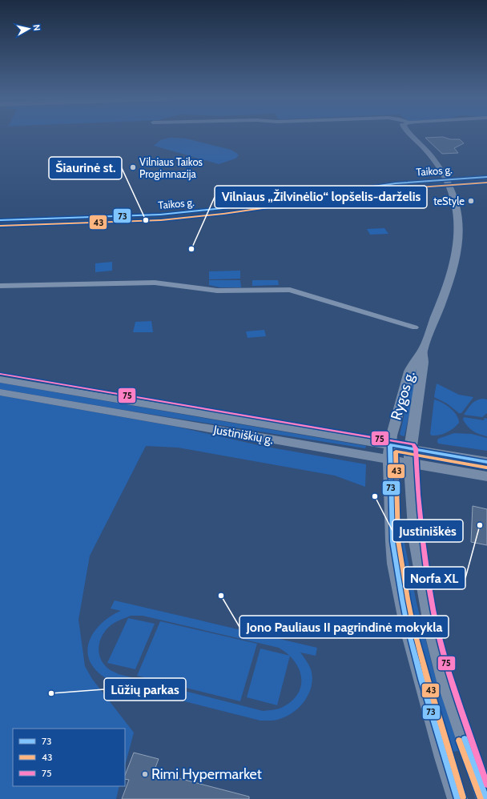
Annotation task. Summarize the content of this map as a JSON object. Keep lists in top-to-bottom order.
{
  "streets": {
    "main road": ["Rygos g.", "Justiniškių g."],
    "street": ["Taikos g."]
  },
  "crossings": [
    ["Taikos g.", "Rygos g."],
    ["Rygos g.", "Justiniškių g."]
  ],
  "places": [
    "Vilniaus Taikos Progimnazija",
    "teStyle",
    "Šiaurinė st.",
    "Vilniaus „Žilvinėlio“ lopšelis-darželis",
    "Justiniškės",
    "Norfa XL",
    "Jono Pauliaus II pagrindinė mokykla",
    "Lūžių parkas",
    "Rimi Hypermarket"
  ],
  "lines": ["transit line 73", "transit line 43", "transit line 75"],
  "legend": ["73", "43", "75"],
  "north": "right"
}
